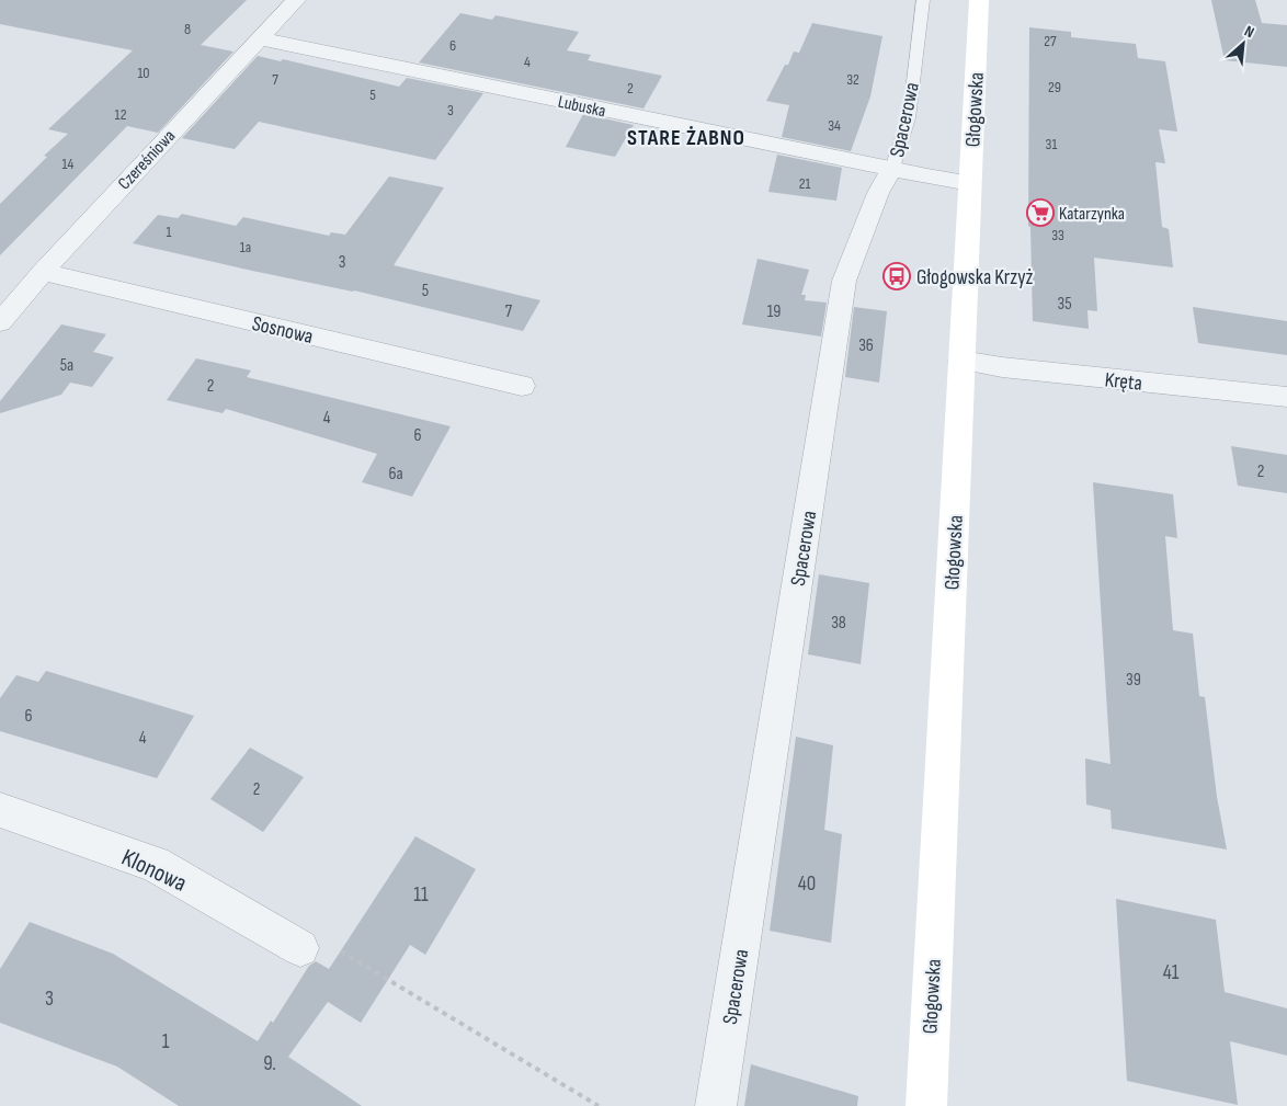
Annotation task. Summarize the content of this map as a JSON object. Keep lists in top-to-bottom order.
{
  "streets": {
    "street": [
      "Lubuska",
      "Głogowska",
      "Spacerowa",
      "Czereśniowa",
      "Sosnowa",
      "Kręta",
      "Klonowa"
    ]
  },
  "crossings": [
    ["Lubuska", "Głogowska"],
    ["Lubuska", "Spacerowa"],
    ["Lubuska", "Czereśniowa"],
    ["Głogowska", "Kręta"],
    ["Czereśniowa", "Sosnowa"]
  ],
  "districts": ["STARE ŻABNO"],
  "places": {
    "supermarket": ["Katarzynka"],
    "bus stop": ["Głogowska Krzyż"]
  },
  "house_numbers": [
    "8",
    "27",
    "6",
    "4",
    "10",
    "7",
    "32",
    "29",
    "2",
    "5",
    "3",
    "12",
    "34",
    "31",
    "14",
    "21",
    "1",
    "33",
    "1a",
    "3",
    "5",
    "35",
    "7",
    "19",
    "36",
    "5a",
    "2",
    "4",
    "6",
    "2",
    "6a",
    "38",
    "39",
    "6",
    "4",
    "2",
    "40",
    "11",
    "41",
    "3",
    "1",
    "9."
  ],
  "north": "top right"
}
